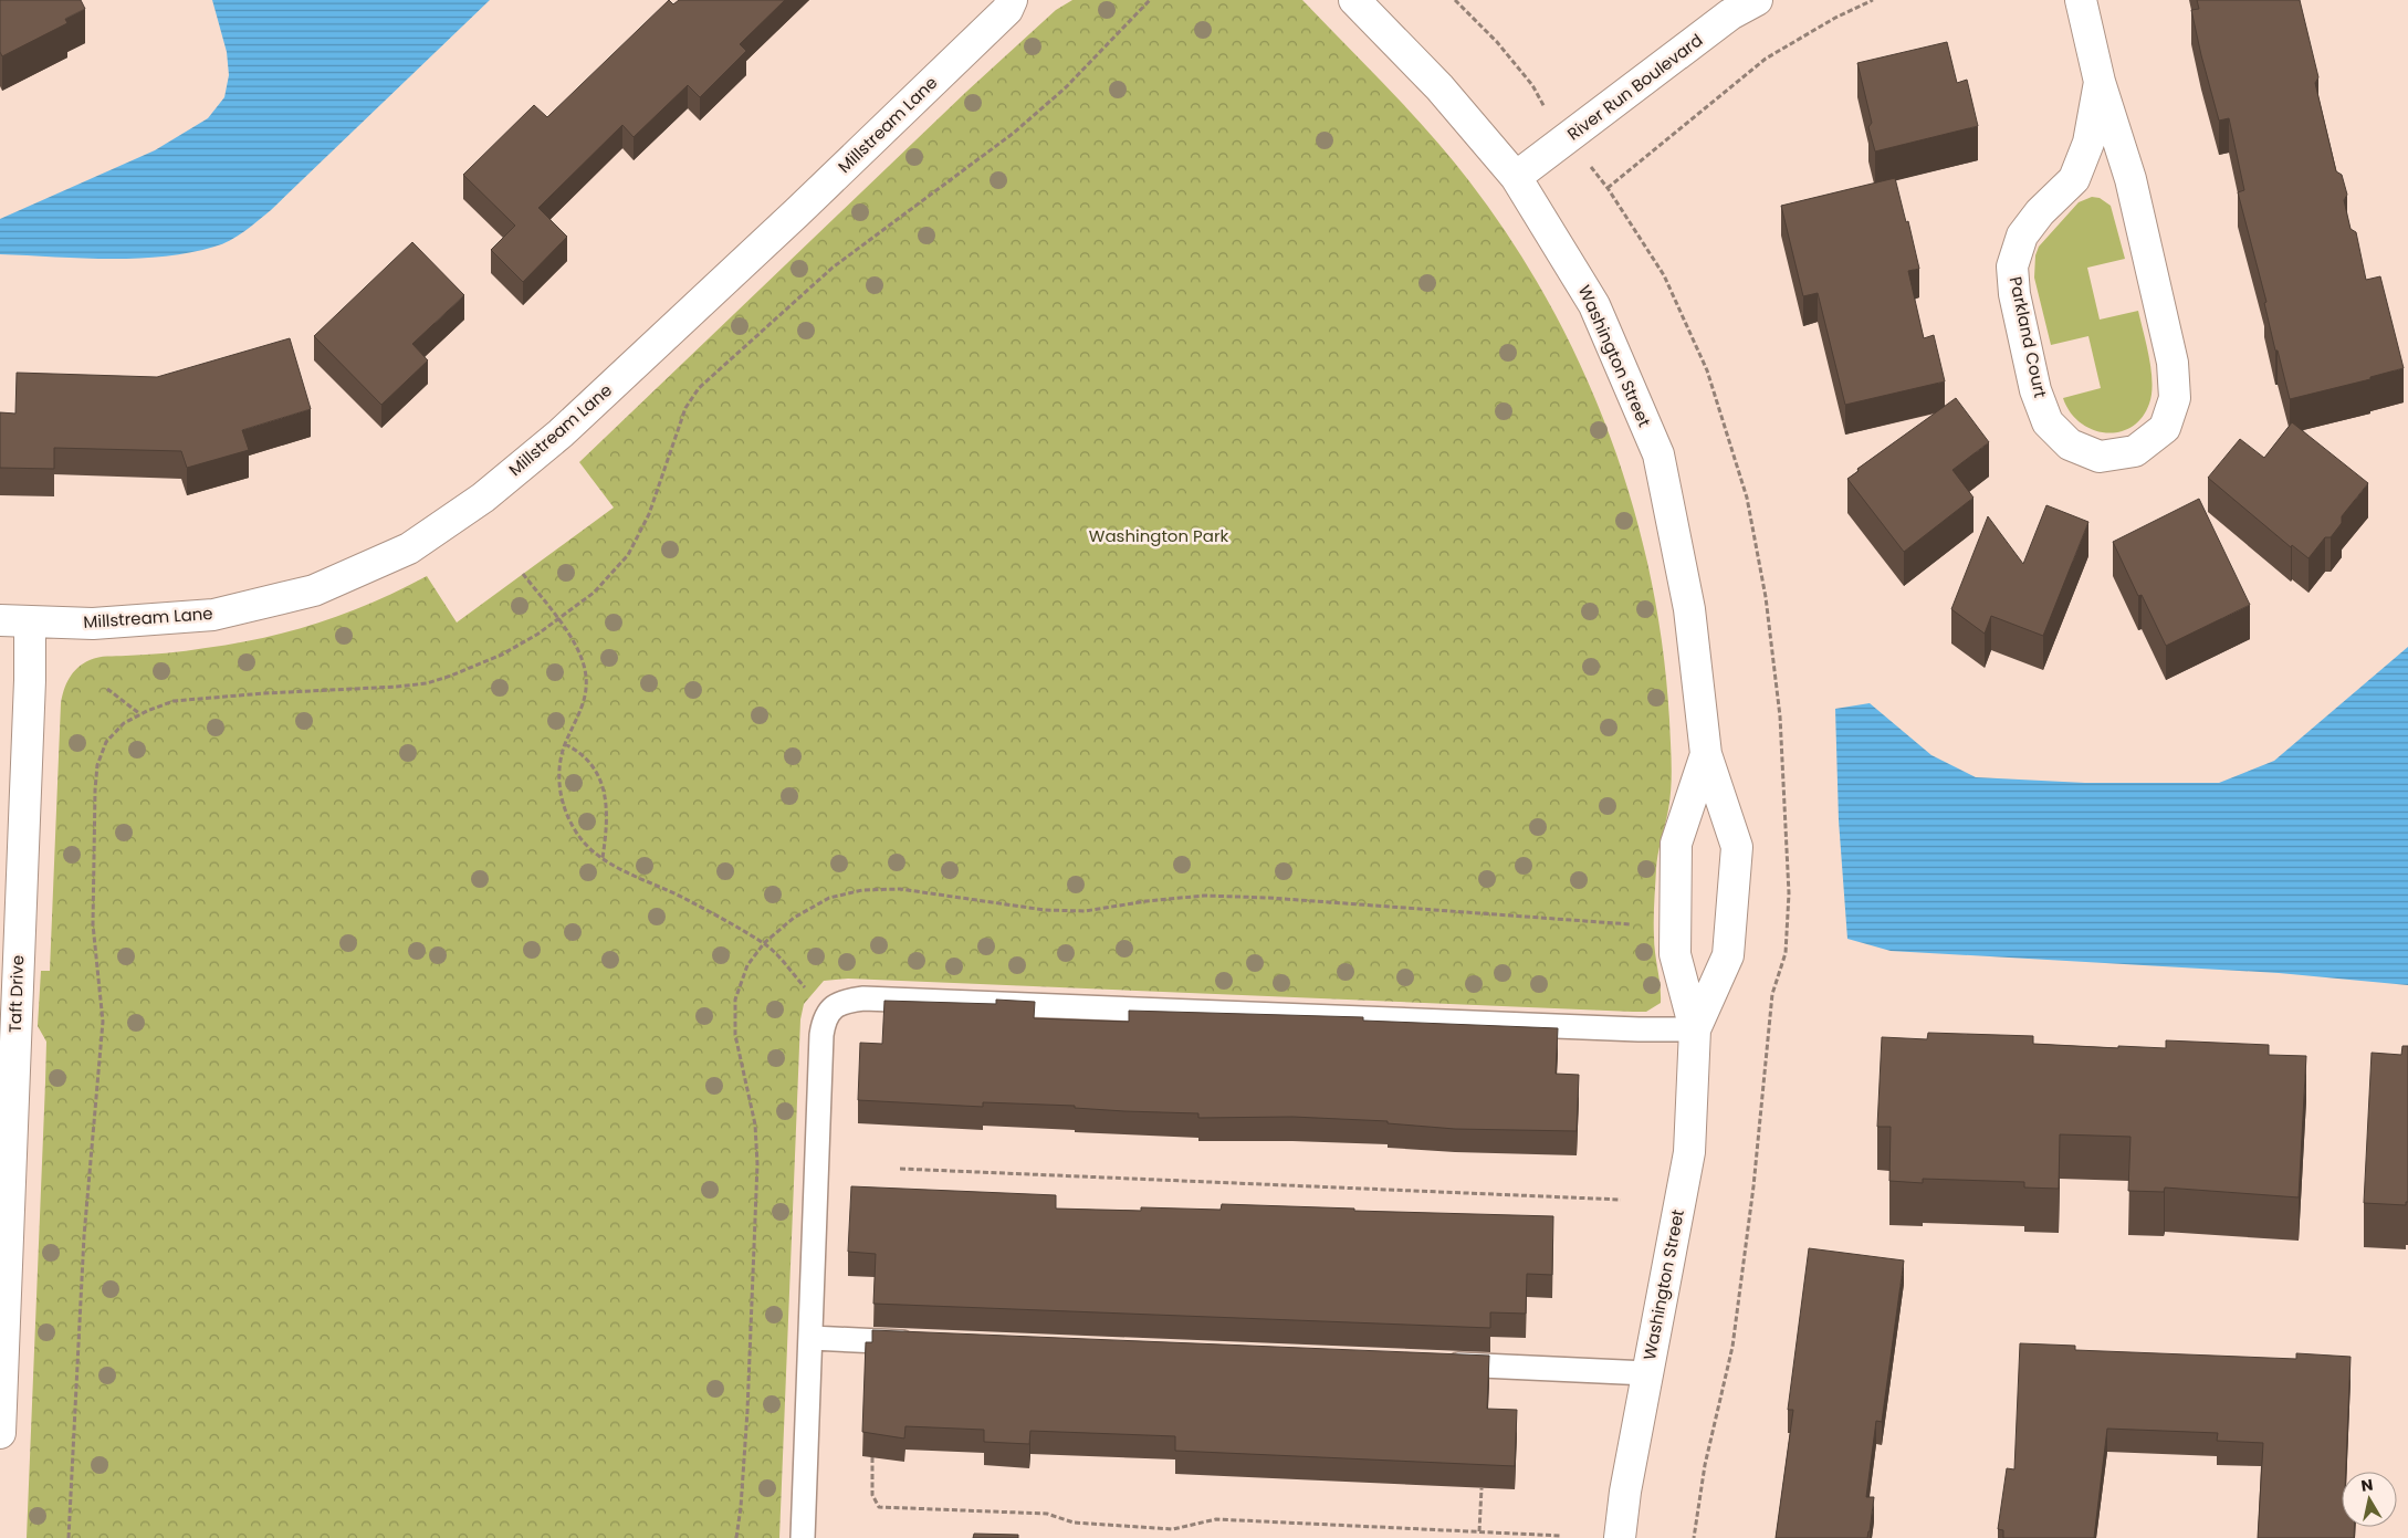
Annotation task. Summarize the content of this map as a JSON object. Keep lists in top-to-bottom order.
{
  "streets": {
    "street": [
      "River Run Boulevard",
      "Millstream Lane",
      "Parkland Court",
      "Washington Street",
      "Taft Drive"
    ]
  },
  "crossings": [
    ["River Run Boulevard", "Washington Street"],
    ["Millstream Lane", "Taft Drive"]
  ],
  "parks": ["Washington Park"],
  "north": "top"
}
